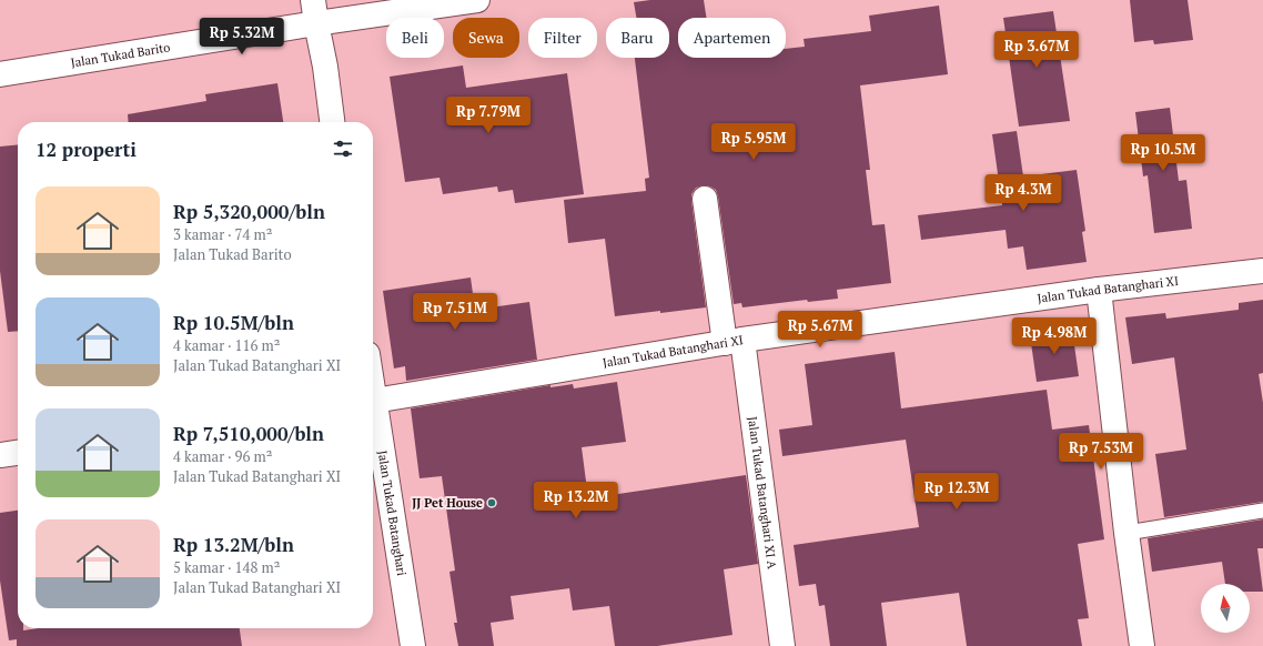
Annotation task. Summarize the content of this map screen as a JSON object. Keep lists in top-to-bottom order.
{
  "streets": {
    "street": [
      "Jalan Tukad Barito",
      "Jalan Tukad Batanghari XI",
      "Jalan Tukad Batanghari XI A",
      "Jalan Tukad Batanghari"
    ]
  },
  "crossings": [
    ["Jalan Tukad Batanghari XI", "Jalan Tukad Batanghari XI A"]
  ],
  "places": ["JJ Pet House"],
  "north": "top",
  "page": {
    "price": [
      "Rp 5.32M",
      "Rp 3.67M",
      "Rp 7.79M",
      "Rp 5.95M",
      "Rp 10.5M",
      "Rp 4.3M",
      "Rp 7.51M",
      "Rp 5.67M",
      "Rp 4.98M",
      "Rp 7.53M",
      "Rp 12.3M",
      "Rp 13.2M"
    ],
    "chip": [
      "Beli",
      "Sewa",
      "Filter",
      "Baru",
      "Apartemen"
    ],
    "heading": "12 properti",
    "list": [
      {
        "name": "Rp 5,320,000/bln",
        "note": "3 kamar · 74 m² · Jalan Tukad Barito"
      },
      {
        "name": "Rp 10.5M/bln",
        "note": "4 kamar · 116 m² · Jalan Tukad Batanghari XI"
      },
      {
        "name": "Rp 7,510,000/bln",
        "note": "4 kamar · 96 m² · Jalan Tukad Batanghari XI"
      },
      {
        "name": "Rp 13.2M/bln",
        "note": "5 kamar · 148 m² · Jalan Tukad Batanghari XI"
      }
    ]
  }
}
